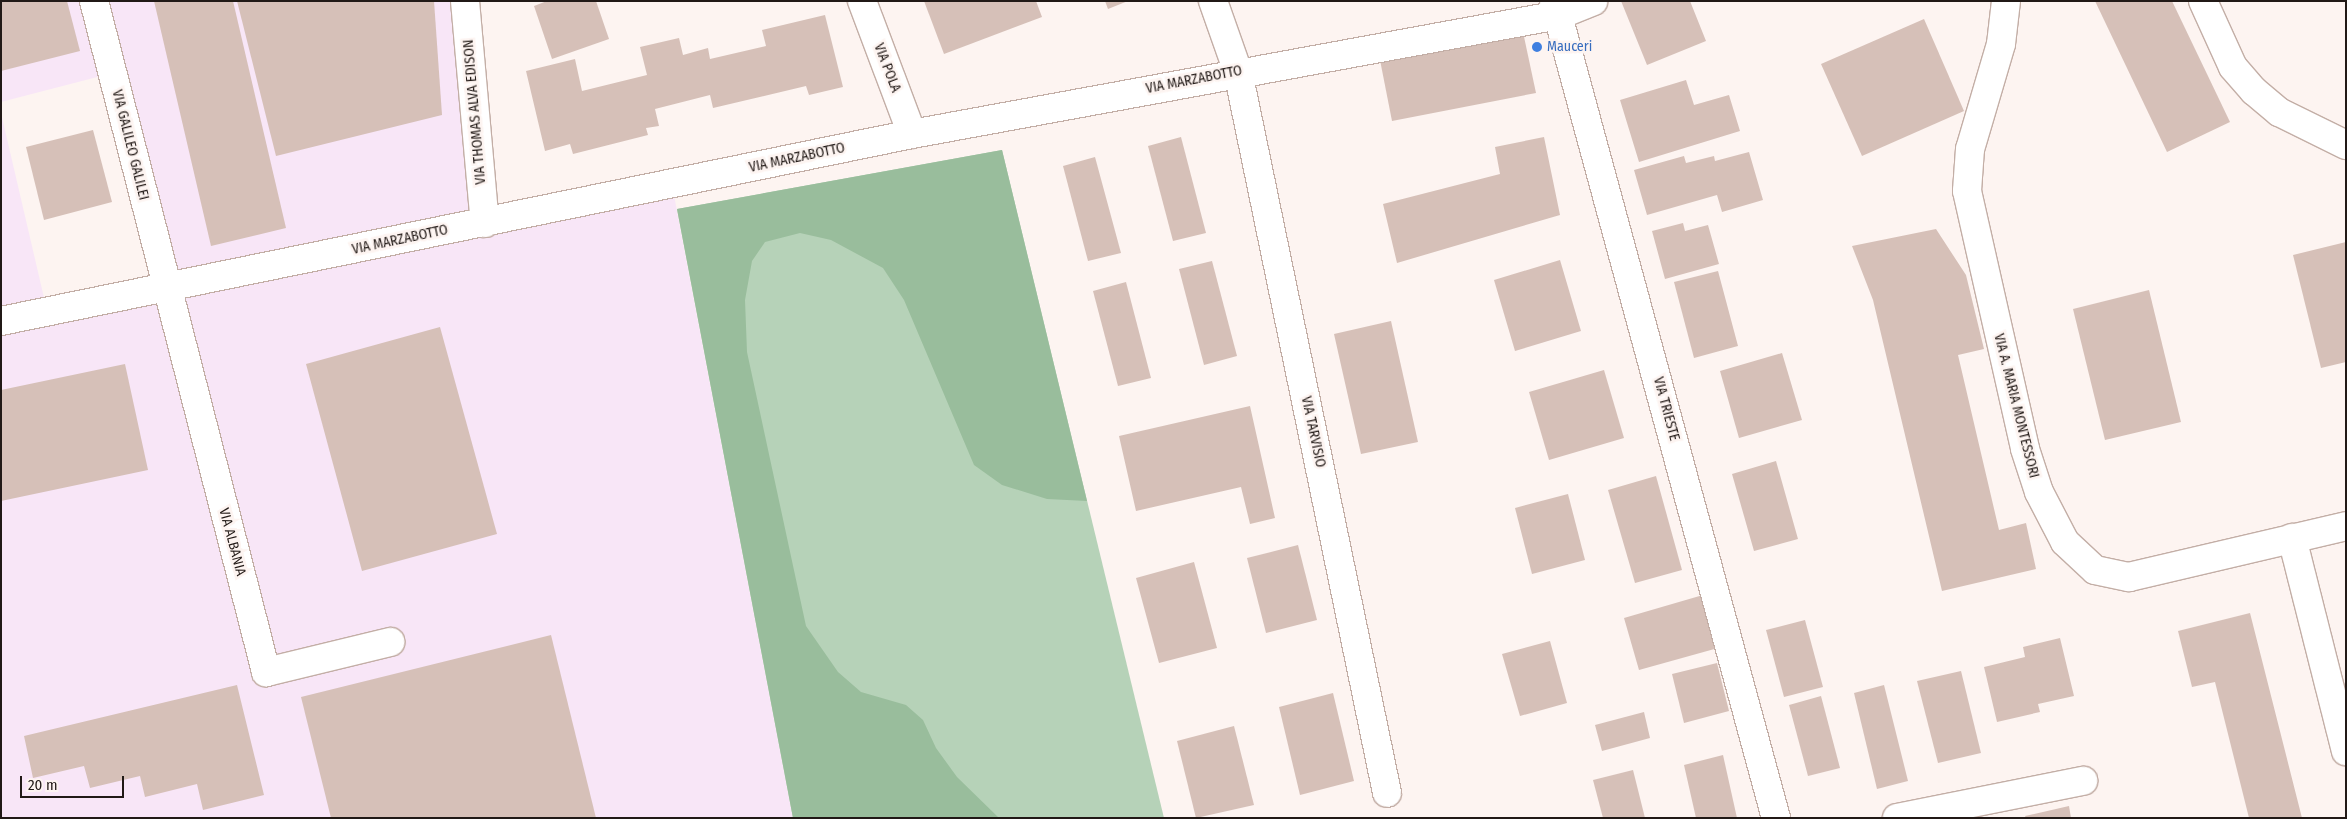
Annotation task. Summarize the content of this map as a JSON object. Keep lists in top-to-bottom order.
{
  "streets": {
    "street": [
      "VIA POLA",
      "VIA MARZABOTTO",
      "VIA THOMAS ALVA EDISON",
      "VIA GALILEO GALILEI",
      "VIA A. MARIA MONTESSORI",
      "VIA TRIESTE",
      "VIA TARVISIO",
      "VIA ALBANIA"
    ]
  },
  "crossings": [
    ["VIA POLA", "VIA MARZABOTTO"],
    ["VIA MARZABOTTO", "VIA THOMAS ALVA EDISON"],
    ["VIA MARZABOTTO", "VIA GALILEO GALILEI"],
    ["VIA MARZABOTTO", "VIA TRIESTE"],
    ["VIA MARZABOTTO", "VIA TARVISIO"],
    ["VIA MARZABOTTO", "VIA ALBANIA"],
    ["VIA GALILEO GALILEI", "VIA ALBANIA"]
  ],
  "places": ["Mauceri"],
  "scale_bar": "20 m"
}
